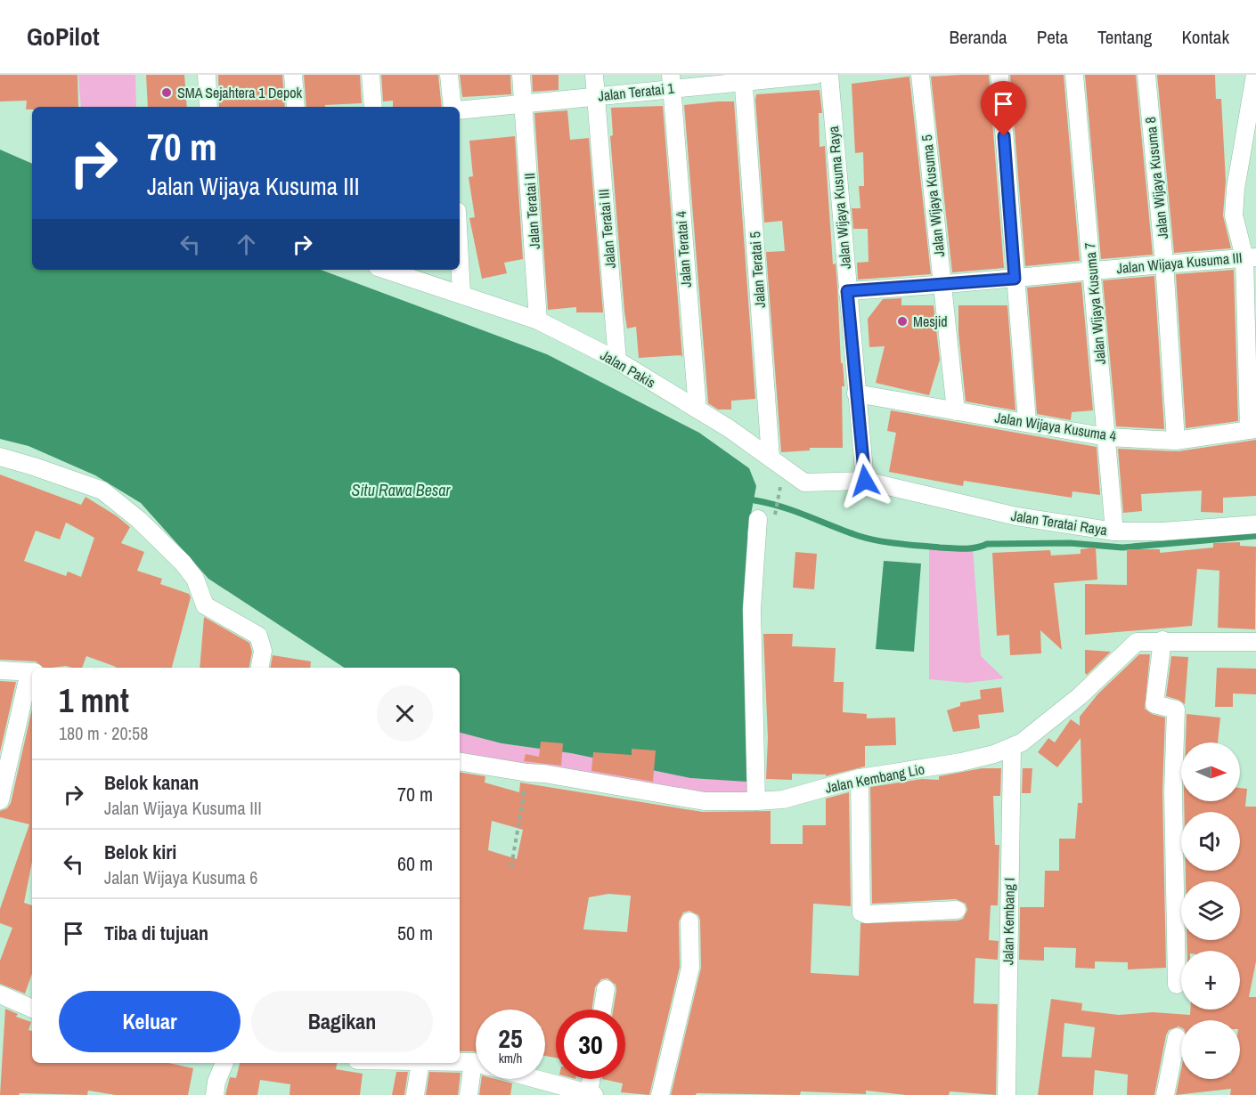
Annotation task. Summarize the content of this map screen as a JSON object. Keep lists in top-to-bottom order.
{
  "streets": {
    "street": [
      "Jalan Teratai 1",
      "Jalan Wijaya Kusuma 8",
      "Jalan Wijaya Kusuma 5",
      "Jalan Wijaya Kusuma Raya",
      "Jalan Teratai II",
      "Jalan Teratai III",
      "Jalan Teratai 4",
      "Jalan Wijaya Kusuma III",
      "Jalan Teratai 5",
      "Jalan Wijaya Kusuma 7",
      "Jalan Pakis",
      "Jalan Wijaya Kusuma 4",
      "Jalan Teratai Raya",
      "Jalan Kembang Lio",
      "Jalan Kembang I"
    ]
  },
  "crossings": [
    ["Jalan Teratai 1", "Jalan Teratai II"],
    ["Jalan Teratai 1", "Jalan Teratai III"],
    ["Jalan Teratai 1", "Jalan Teratai 4"],
    ["Jalan Teratai 1", "Jalan Teratai 5"],
    ["Jalan Wijaya Kusuma 8", "Jalan Wijaya Kusuma III"],
    ["Jalan Wijaya Kusuma 8", "Jalan Wijaya Kusuma 4"],
    ["Jalan Wijaya Kusuma 5", "Jalan Wijaya Kusuma III"],
    ["Jalan Wijaya Kusuma 5", "Jalan Wijaya Kusuma 4"],
    ["Jalan Wijaya Kusuma Raya", "Jalan Wijaya Kusuma III"],
    ["Jalan Wijaya Kusuma Raya", "Jalan Pakis"],
    ["Jalan Wijaya Kusuma Raya", "Jalan Wijaya Kusuma 4"],
    ["Jalan Wijaya Kusuma Raya", "Jalan Teratai Raya"],
    ["Jalan Teratai II", "Jalan Pakis"],
    ["Jalan Teratai III", "Jalan Pakis"],
    ["Jalan Teratai 4", "Jalan Pakis"],
    ["Jalan Wijaya Kusuma III", "Jalan Wijaya Kusuma 7"],
    ["Jalan Teratai 5", "Jalan Pakis"],
    ["Jalan Wijaya Kusuma 7", "Jalan Wijaya Kusuma 4"],
    ["Jalan Wijaya Kusuma 7", "Jalan Teratai Raya"],
    ["Jalan Pakis", "Jalan Teratai Raya"],
    ["Jalan Kembang Lio", "Jalan Kembang I"]
  ],
  "water": ["Situ Rawa Besar"],
  "places": ["SMA Sejahtera 1 Depok", "Mesjid"],
  "north": "right",
  "page": {
    "header": "GoPilot",
    "nav": [
      "Beranda",
      "Peta",
      "Tentang",
      "Kontak"
    ],
    "turn": ["70 m", "Jalan Wijaya Kusuma III"],
    "heading": ["1 mnt", "180 m · 20:58"],
    "map_buttons": ["+", "−"],
    "list": [
      {
        "name": "Belok kanan",
        "note": "Jalan Wijaya Kusuma III",
        "value": "70 m"
      },
      {
        "name": "Belok kiri",
        "note": "Jalan Wijaya Kusuma 6",
        "value": "60 m"
      },
      {
        "name": "Tiba di tujuan",
        "value": "50 m"
      }
    ],
    "buttons": ["Keluar", "Bagikan"],
    "speed": "25 km/h",
    "limit": "30"
  }
}
